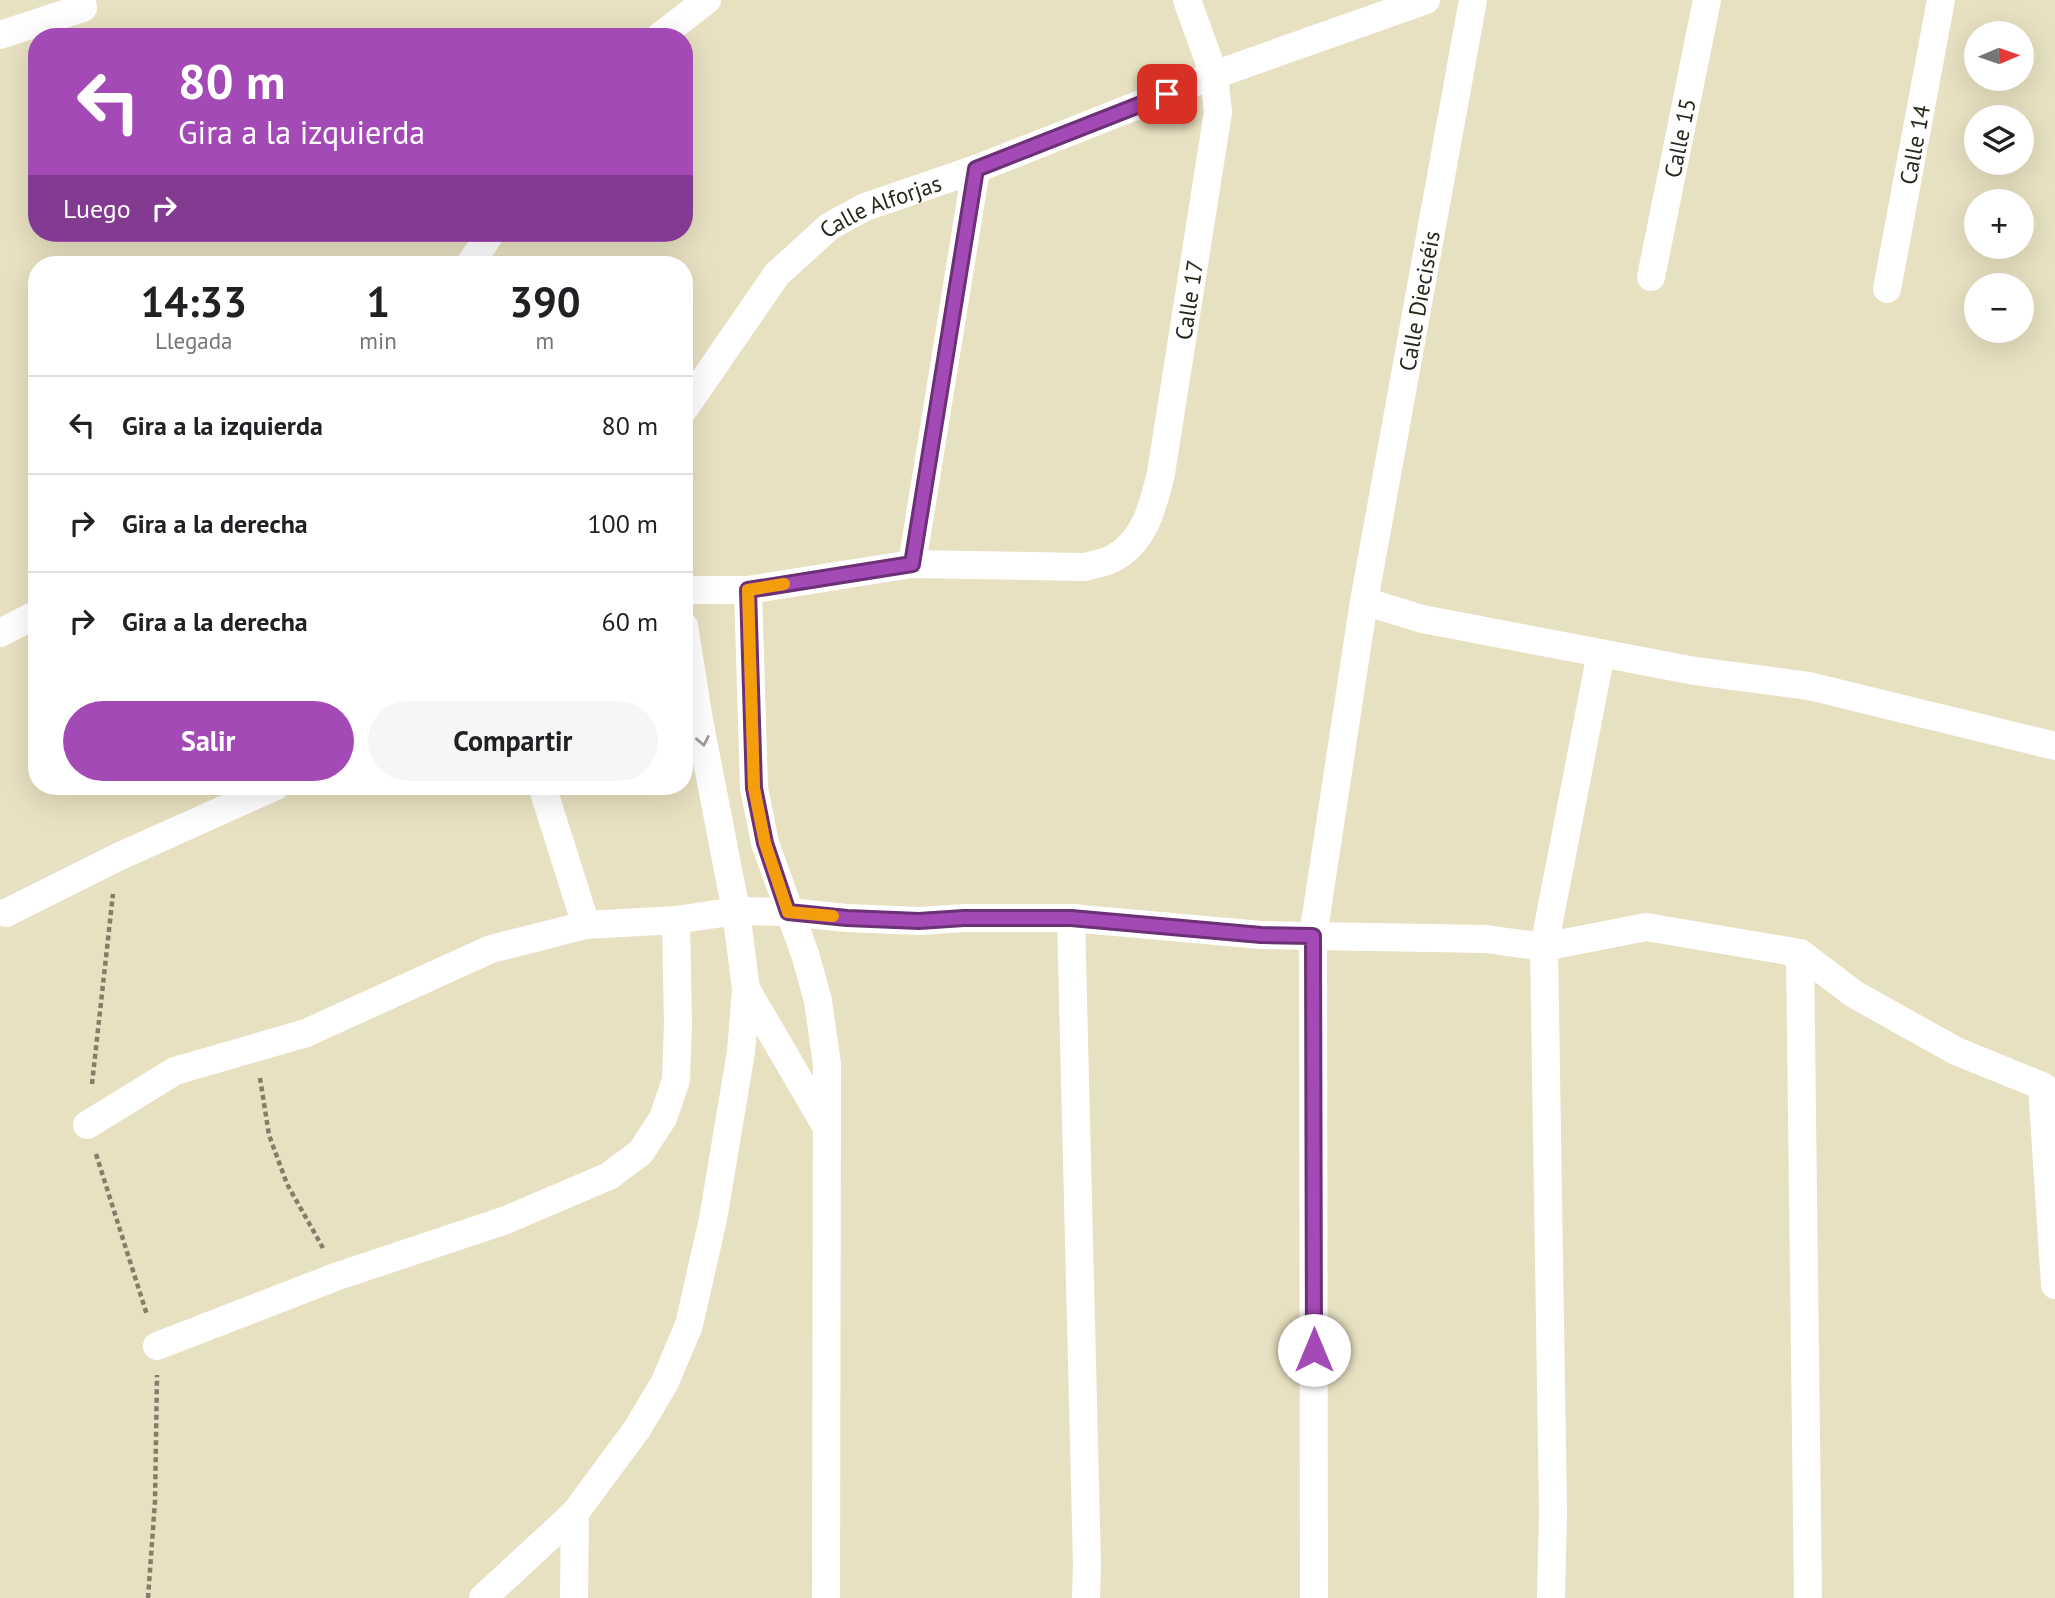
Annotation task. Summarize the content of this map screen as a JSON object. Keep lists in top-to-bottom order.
{
  "streets": {
    "street": [
      "Calle 15",
      "Calle 14",
      "Calle Alforjas",
      "Calle 17",
      "Calle Dieciséis"
    ]
  },
  "crossings": [
    ["Calle Alforjas", "Calle 17"]
  ],
  "north": "right",
  "page": {
    "map_buttons": ["+", "−"],
    "turn": ["80 m", "Gira a la izquierda"],
    "then": "Luego",
    "eta": [
      "14:33",
      "Llegada",
      "1",
      "min",
      "390",
      "m"
    ],
    "list": [
      {
        "name": "Gira a la izquierda",
        "value": "80 m"
      },
      {
        "name": "Gira a la derecha",
        "value": "100 m"
      },
      {
        "name": "Gira a la derecha",
        "value": "60 m"
      }
    ],
    "buttons": ["Salir", "Compartir"]
  }
}
